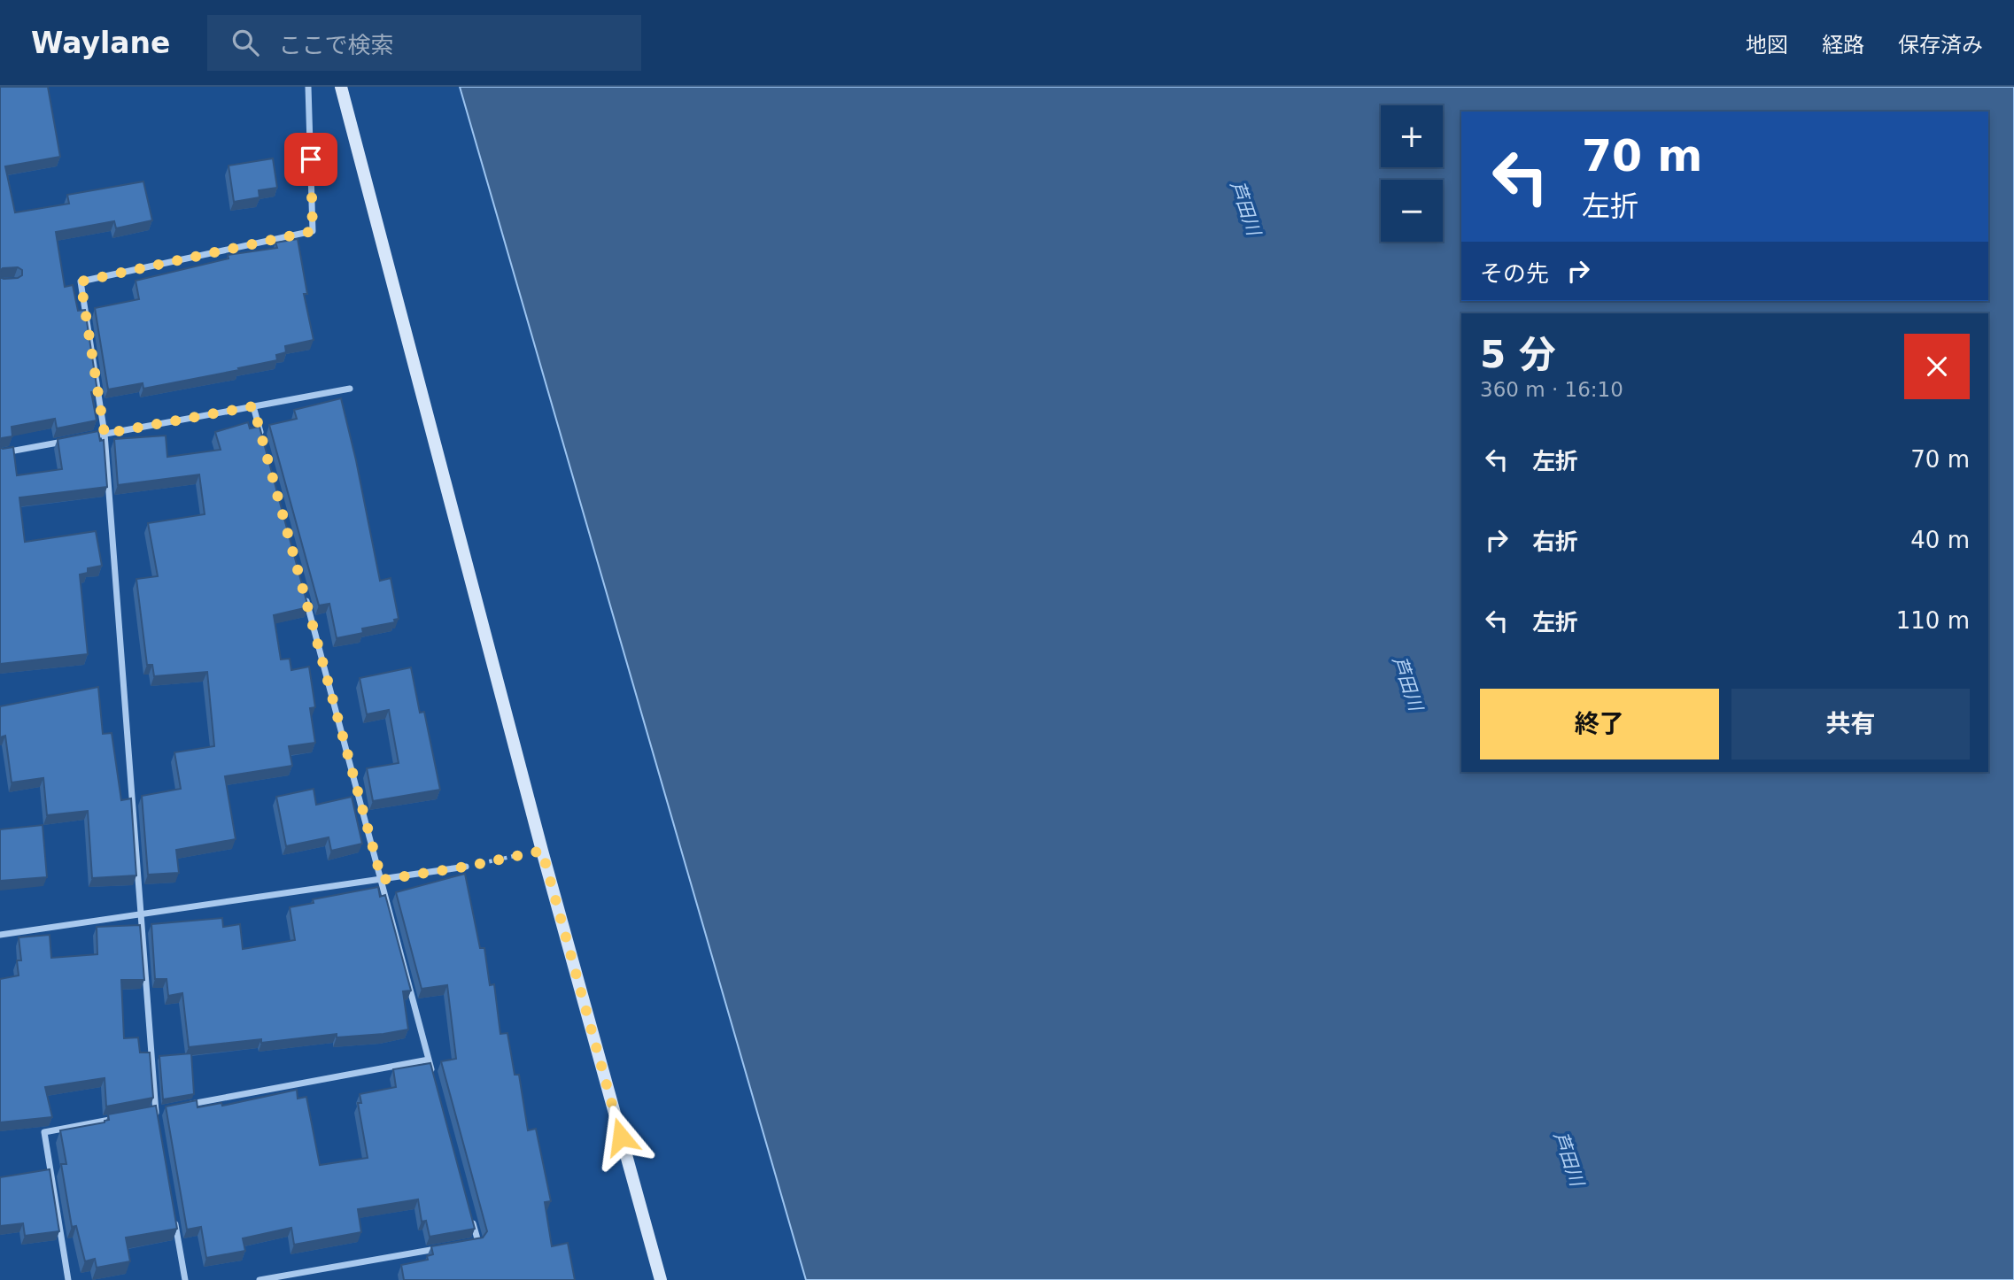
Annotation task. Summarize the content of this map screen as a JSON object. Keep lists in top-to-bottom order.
{
  "water": ["芦田川"],
  "page": {
    "header": "Waylane",
    "search": "ここで検索",
    "nav": ["地図", "経路", "保存済み"],
    "map_buttons": ["+", "−"],
    "turn": ["70 m", "左折"],
    "then": "その先",
    "heading": ["5 分", "360 m · 16:10"],
    "list": [
      {
        "name": "左折",
        "value": "70 m"
      },
      {
        "name": "右折",
        "value": "40 m"
      },
      {
        "name": "左折",
        "value": "110 m"
      }
    ],
    "buttons": ["終了", "共有"]
  }
}
